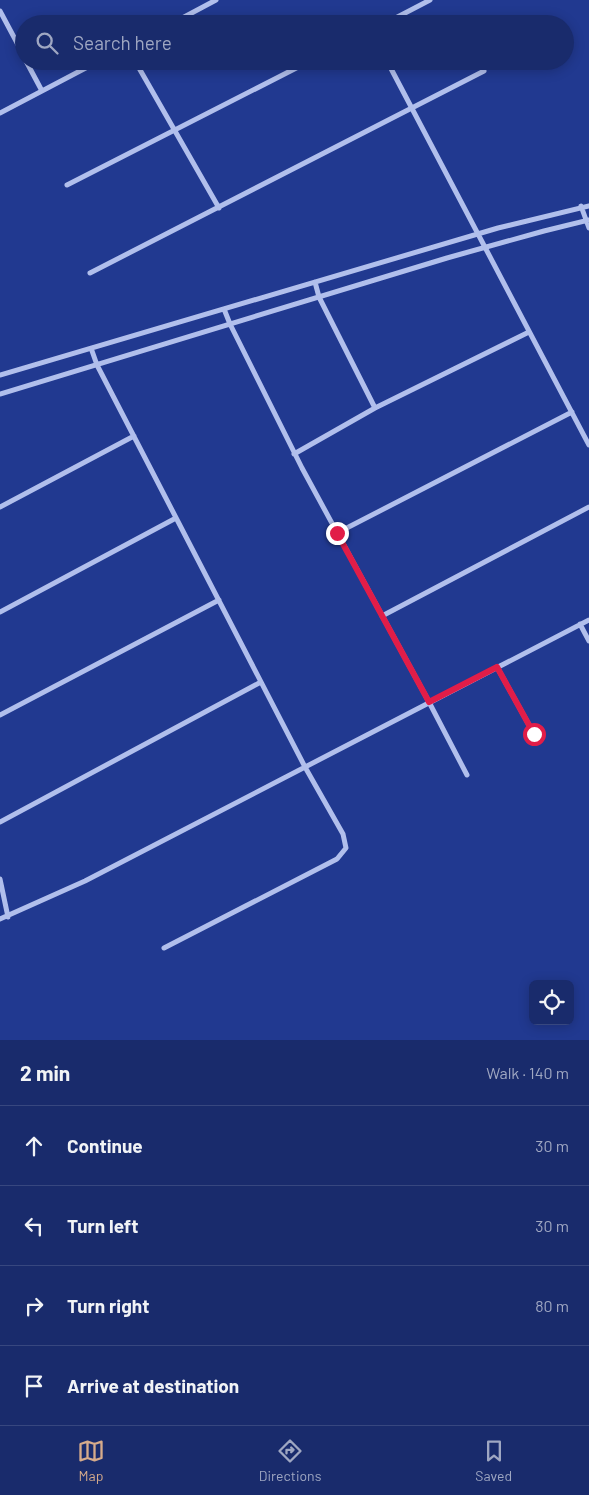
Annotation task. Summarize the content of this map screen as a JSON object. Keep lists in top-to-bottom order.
{
  "page": {
    "search": "Search here",
    "heading": ["2 min", "Walk · 140 m"],
    "list": [
      ["Continue", "30 m"],
      ["Turn left", "30 m"],
      ["Turn right", "80 m"],
      "Arrive at destination"
    ],
    "nav": ["Map", "Directions", "Saved"]
  }
}
